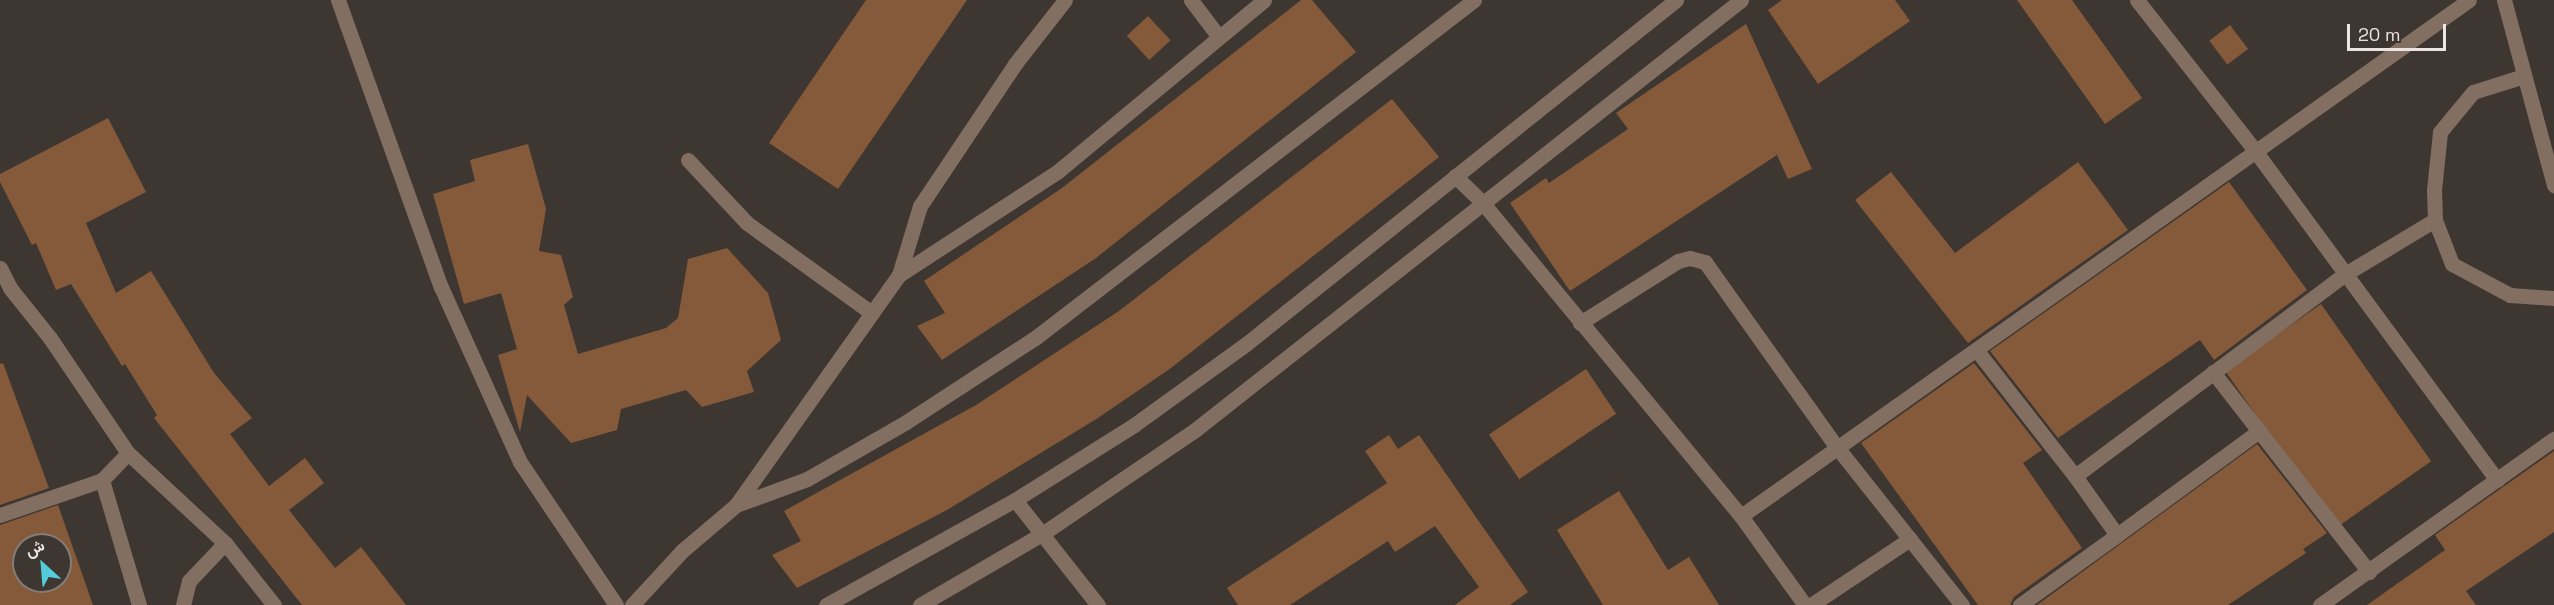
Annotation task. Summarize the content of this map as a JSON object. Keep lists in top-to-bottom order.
{
  "scale_bar": "20 m",
  "north": "top left"
}
